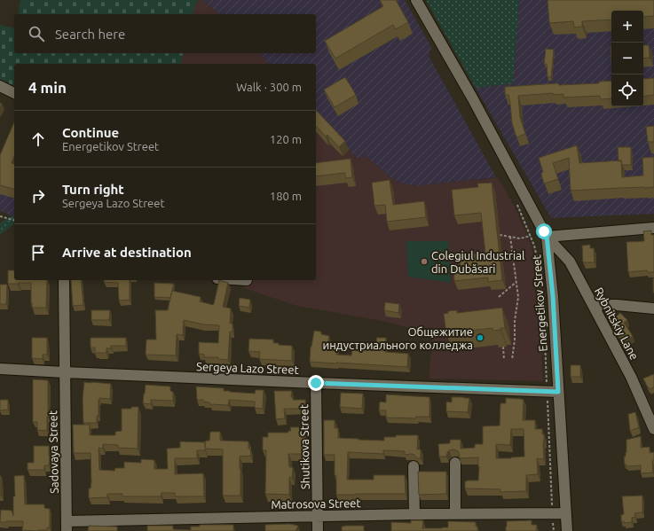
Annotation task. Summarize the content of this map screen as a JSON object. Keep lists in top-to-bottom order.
{
  "streets": {
    "street": [
      "Energetikov Street",
      "Rybnitskiy Lane",
      "Sergeya Lazo Street",
      "Shutikova Street",
      "Sadovaya Street",
      "Matrosova Street"
    ]
  },
  "crossings": [
    ["Energetikov Street", "Rybnitskiy Lane"],
    ["Energetikov Street", "Sergeya Lazo Street"],
    ["Energetikov Street", "Matrosova Street"],
    ["Sergeya Lazo Street", "Shutikova Street"],
    ["Sergeya Lazo Street", "Sadovaya Street"],
    ["Shutikova Street", "Matrosova Street"],
    ["Sadovaya Street", "Matrosova Street"]
  ],
  "places": ["Colegiul Industrial din Dubăsari", "Общежитие индустриального колледжа"],
  "page": {
    "map_buttons": ["+", "−"],
    "search": "Search here",
    "heading": ["4 min", "Walk · 300 m"],
    "list": [
      ["Continue", "Energetikov Street", "120 m"],
      ["Turn right", "Sergeya Lazo Street", "180 m"],
      "Arrive at destination"
    ]
  }
}
